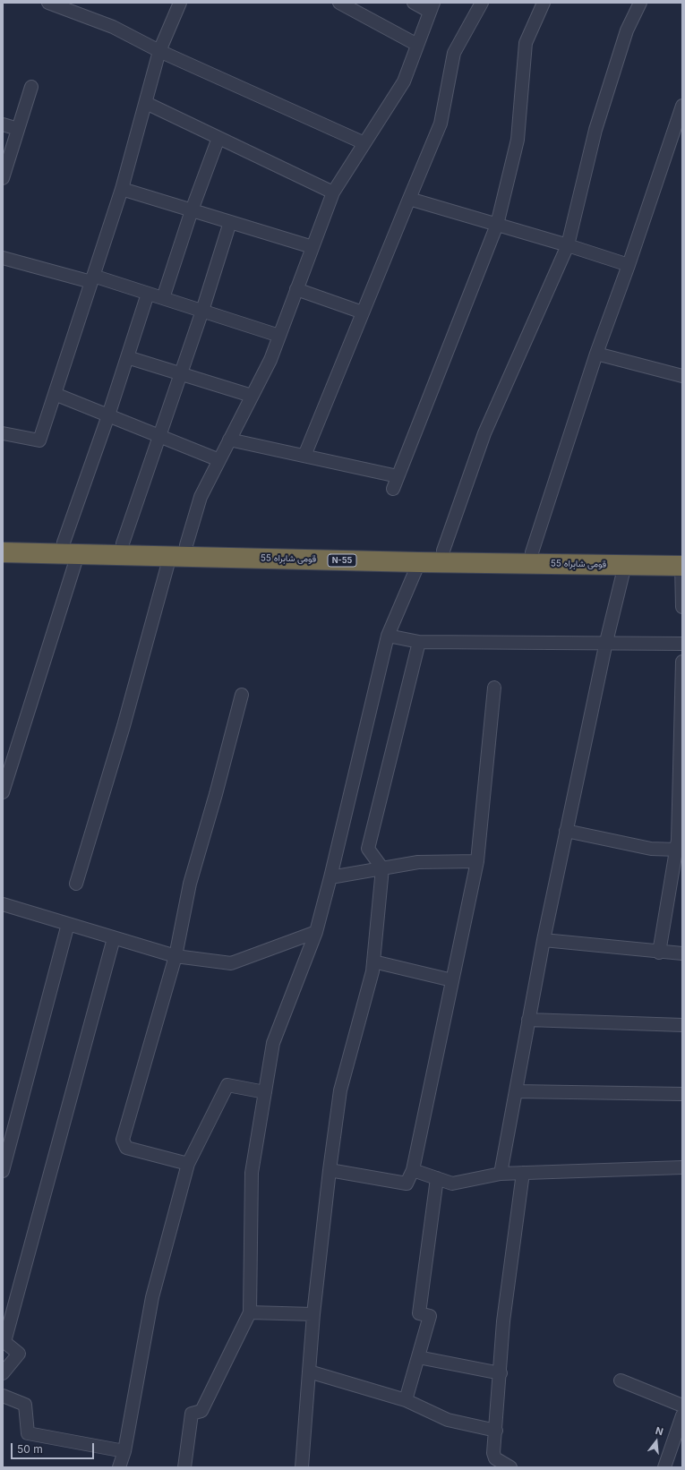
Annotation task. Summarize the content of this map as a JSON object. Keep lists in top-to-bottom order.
{
  "streets": {
    "highway": ["قومی شاہراہ 55", "N-55"]
  },
  "scale_bar": "50 m",
  "north": "top"
}
